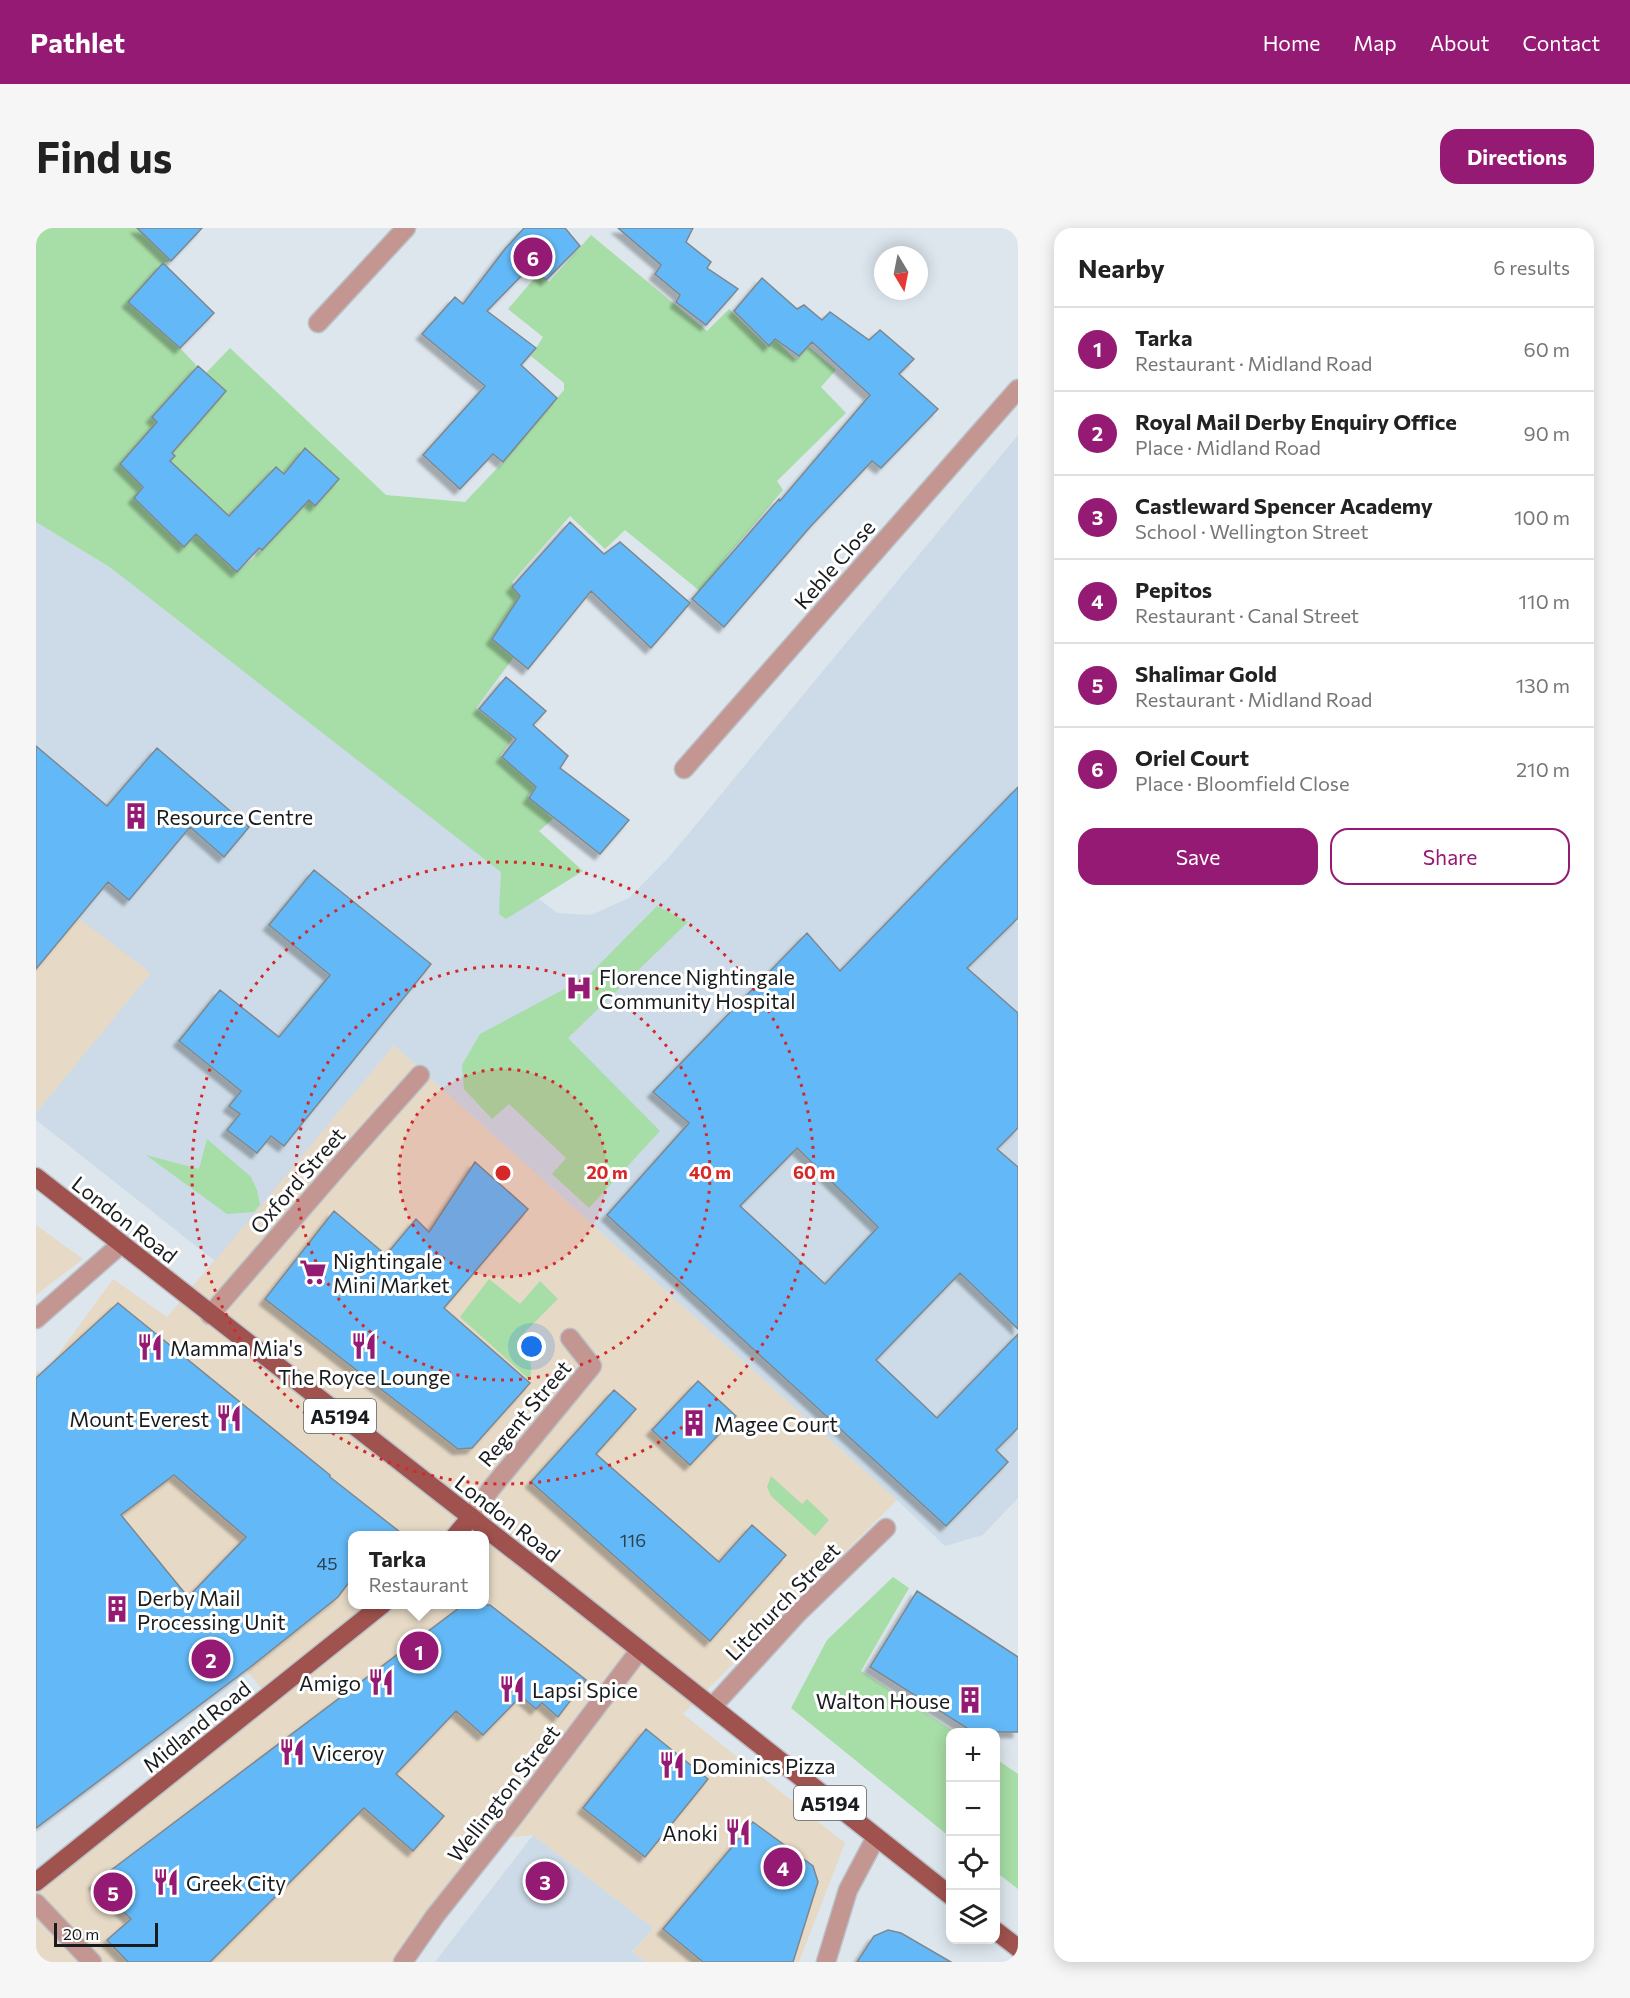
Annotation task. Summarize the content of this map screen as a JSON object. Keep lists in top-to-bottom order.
{
  "streets": {
    "main road": ["London Road", "A5194", "Midland Road"],
    "street": [
      "Keble Close",
      "Oxford Street",
      "Regent Street",
      "Litchurch Street",
      "Wellington Street"
    ]
  },
  "crossings": [
    ["Oxford Street", "London Road"],
    ["London Road", "Regent Street"],
    ["London Road", "Litchurch Street"],
    ["London Road", "Wellington Street"]
  ],
  "places": {
    "building": [
      "Resource Centre",
      "Magee Court",
      "Derby Mail Processing Unit",
      "Walton House"
    ],
    "hospital": ["Florence Nightingale Community Hospital"],
    "supermarket": ["Nightingale Mini Market"],
    "restaurant": [
      "The Royce Lounge",
      "Mamma Mia's",
      "Mount Everest",
      "Amigo",
      "Lapsi Spice",
      "Viceroy",
      "Dominics Pizza",
      "Anoki",
      "Greek City"
    ]
  },
  "house_numbers": ["116", "45"],
  "scale_bar": "20 m",
  "north": "bottom",
  "page": {
    "header": "Pathlet",
    "nav": [
      "Home",
      "Map",
      "About",
      "Contact"
    ],
    "buttons": [
      "Directions",
      ["Save", "Share"]
    ],
    "title": "Find us",
    "heading": ["Nearby", "6 results"],
    "pins": [
      "6",
      "1",
      "2",
      "4",
      "3",
      "5"
    ],
    "list": [
      {
        "mark": "1",
        "name": "Tarka",
        "note": "Restaurant · Midland Road",
        "value": "60 m"
      },
      {
        "mark": "2",
        "name": "Royal Mail Derby Enquiry Office",
        "note": "Place · Midland Road",
        "value": "90 m"
      },
      {
        "mark": "3",
        "name": "Castleward Spencer Academy",
        "note": "School · Wellington Street",
        "value": "100 m"
      },
      {
        "mark": "4",
        "name": "Pepitos",
        "note": "Restaurant · Canal Street",
        "value": "110 m"
      },
      {
        "mark": "5",
        "name": "Shalimar Gold",
        "note": "Restaurant · Midland Road",
        "value": "130 m"
      },
      {
        "mark": "6",
        "name": "Oriel Court",
        "note": "Place · Bloomfield Close",
        "value": "210 m"
      }
    ],
    "popup": ["Tarka", "Restaurant"],
    "map_buttons": ["+", "−"],
    "scale": "20 m"
  },
  "rings": ["20 m", "40 m", "60 m"]
}
